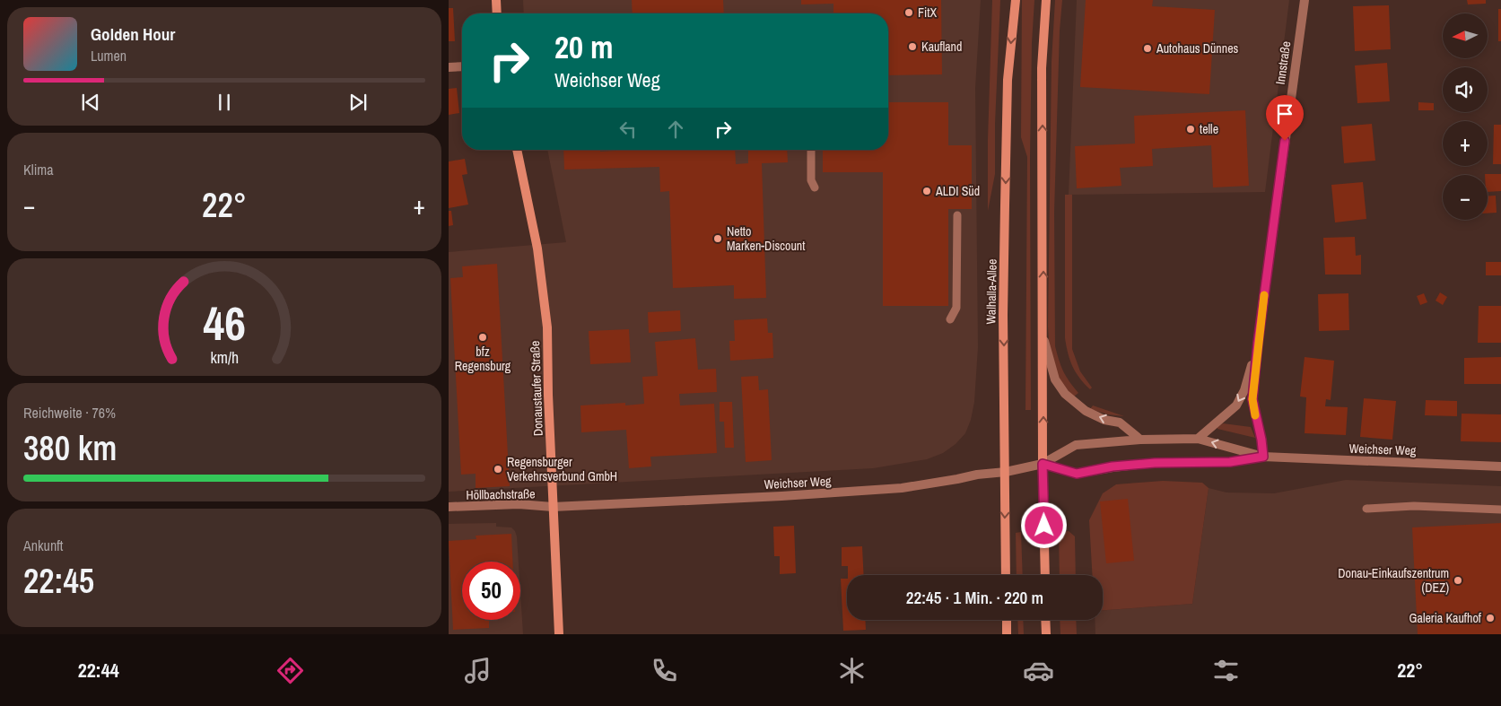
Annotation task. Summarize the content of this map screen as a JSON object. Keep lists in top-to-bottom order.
{
  "streets": {
    "main road": ["Walhalla-Allee", "Donaustaufer Straße"],
    "street": ["Innstraße", "Weichser Weg", "Höllbachstraße"]
  },
  "crossings": [
    ["Innstraße", "Weichser Weg"],
    ["Walhalla-Allee", "Weichser Weg"],
    ["Donaustaufer Straße", "Weichser Weg"],
    ["Donaustaufer Straße", "Höllbachstraße"],
    ["Weichser Weg", "Höllbachstraße"]
  ],
  "places": [
    "FitX",
    "Kaufland",
    "Autohaus Dünnes",
    "telle",
    "ALDI Süd",
    "Netto Marken-Discount",
    "bfz Regensburg",
    "Regensburger Verkehrsverbund GmbH",
    "Donau-Einkaufszentrum (DEZ)",
    "Galeria Kaufhof"
  ],
  "north": "left",
  "page": {
    "map_buttons": ["+", "−"],
    "turn": ["20 m", "Weichser Weg"],
    "song": ["Golden Hour", "Lumen"],
    "tile": [
      "Klima",
      ["Reichweite · 76%", "380 km"],
      ["Ankunft", "22:45"]
    ],
    "heat": ["−", "22°", "+"],
    "limit": "50",
    "trip": "22:45 · 1 Min. · 220 m",
    "tabs": ["22:44", "22°"],
    "gauge": ["46", "km/h"]
  }
}
